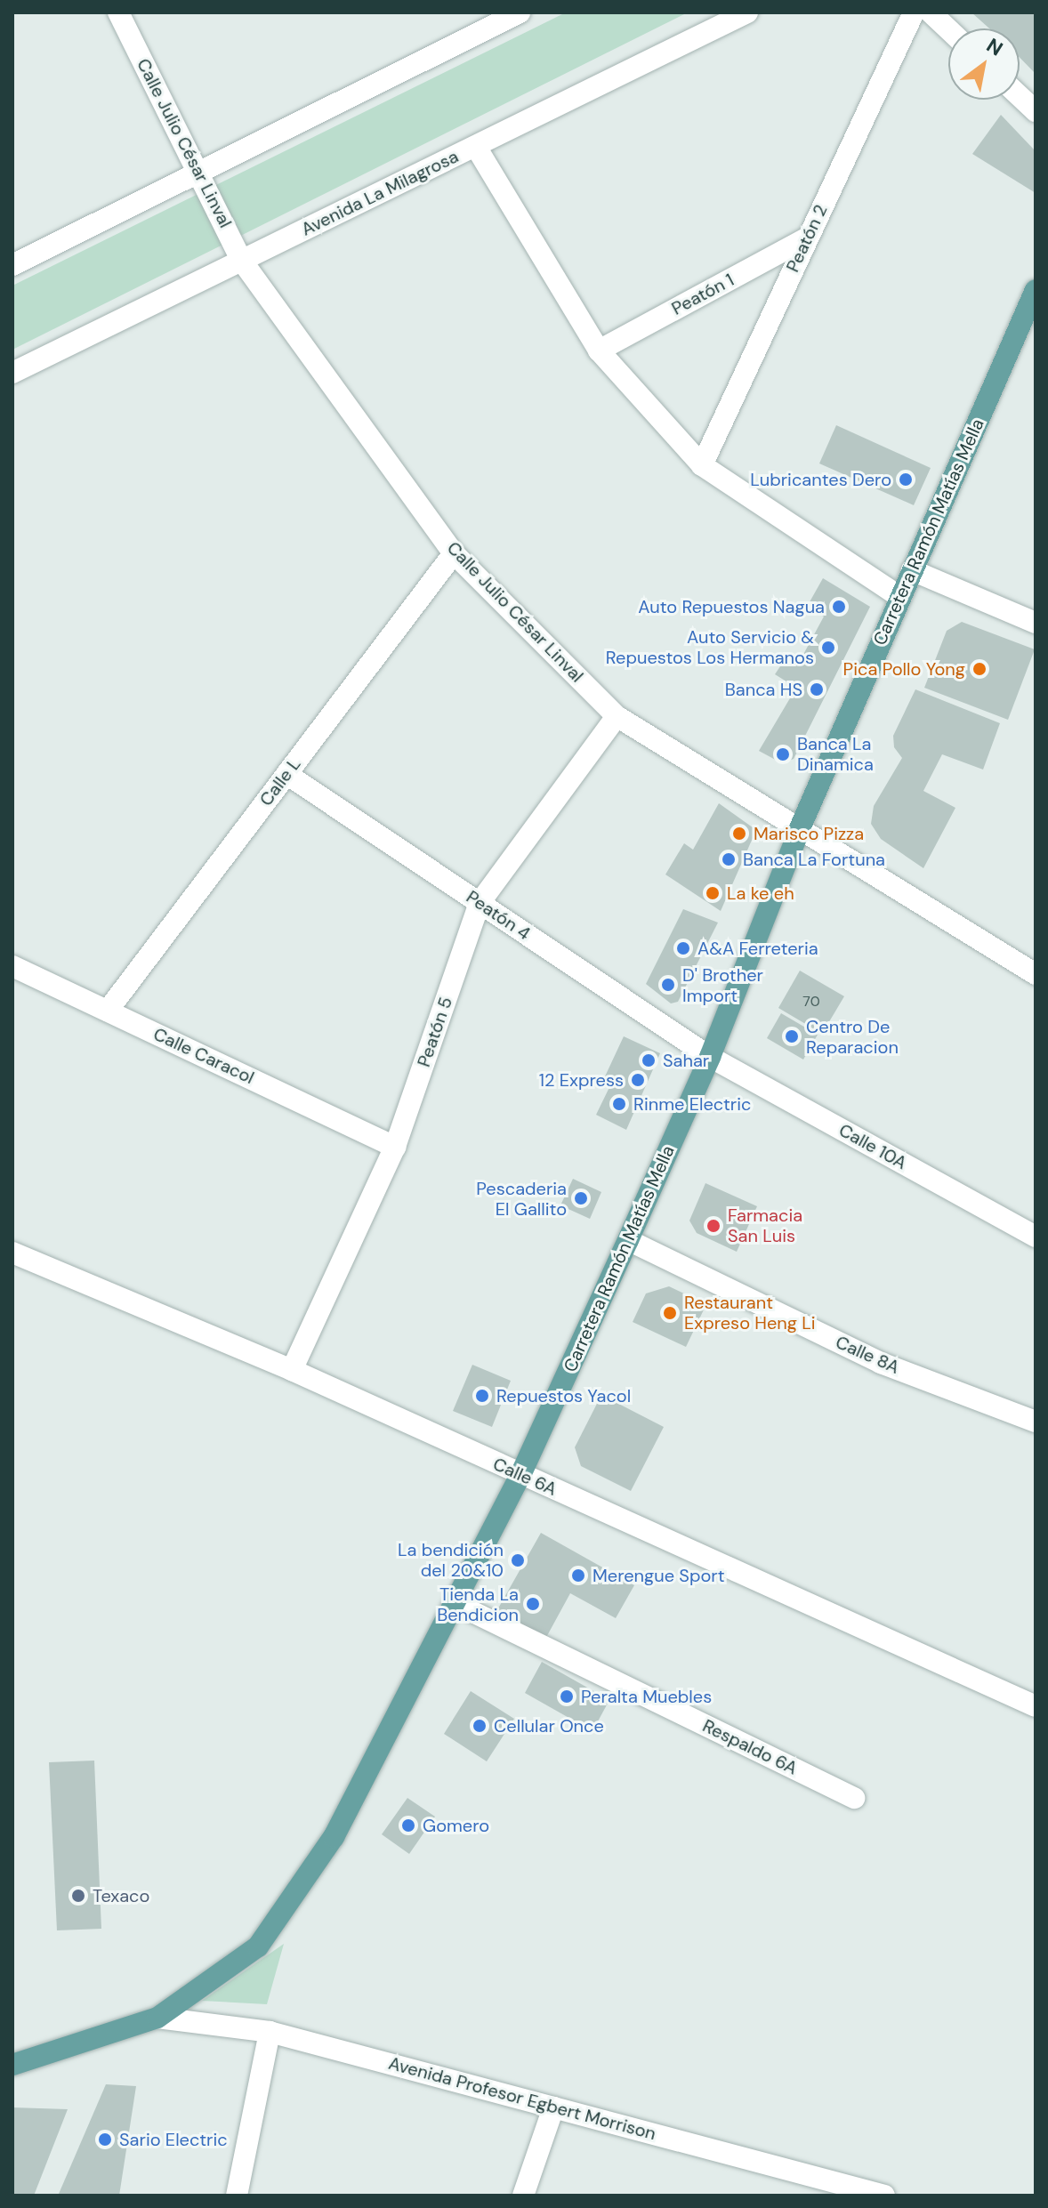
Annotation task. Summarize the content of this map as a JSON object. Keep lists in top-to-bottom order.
{
  "streets": {
    "main road": ["Carretera Ramón Matías Mella"],
    "street": [
      "Calle Julio César Linval",
      "Avenida La Milagrosa",
      "Peatón 2",
      "Peatón 1",
      "Calle L",
      "Peatón 4",
      "Peatón 5",
      "Calle Caracol",
      "Calle 10A",
      "Calle 8A",
      "Calle 6A",
      "Respaldo 6A",
      "Avenida Profesor Egbert Morrison"
    ]
  },
  "crossings": [
    ["Calle Julio César Linval", "Avenida La Milagrosa"],
    ["Calle Julio César Linval", "Carretera Ramón Matías Mella"],
    ["Calle Julio César Linval", "Calle L"],
    ["Calle Julio César Linval", "Peatón 5"],
    ["Peatón 2", "Peatón 1"],
    ["Carretera Ramón Matías Mella", "Peatón 4"],
    ["Carretera Ramón Matías Mella", "Calle 10A"],
    ["Carretera Ramón Matías Mella", "Calle 8A"],
    ["Carretera Ramón Matías Mella", "Calle 6A"],
    ["Carretera Ramón Matías Mella", "Respaldo 6A"],
    ["Carretera Ramón Matías Mella", "Avenida Profesor Egbert Morrison"],
    ["Calle L", "Peatón 4"],
    ["Calle L", "Calle Caracol"],
    ["Peatón 4", "Peatón 5"],
    ["Peatón 4", "Calle 10A"],
    ["Peatón 5", "Calle Caracol"],
    ["Peatón 5", "Calle 6A"]
  ],
  "places": [
    "Lubricantes Dero",
    "Auto Repuestos Nagua",
    "Auto Servicio & Repuestos Los Hermanos",
    "Pica Pollo Yong",
    "Banca HS",
    "Banca La Dinamica",
    "Marisco Pizza",
    "Banca La Fortuna",
    "La ke eh",
    "A&A Ferreteria",
    "D' Brother Import",
    "Centro De Reparacion",
    "Sahar",
    "12 Express",
    "Rinme Electric",
    "Pescaderia El Gallito",
    "Farmacia San Luis",
    "Restaurant Expreso Heng Li",
    "Repuestos Yacol",
    "La bendición del 20&10",
    "Merengue Sport",
    "Tienda La Bendicion",
    "Peralta Muebles",
    "Cellular Once",
    "Gomero",
    "Texaco",
    "Sario Electric"
  ],
  "house_numbers": ["70"],
  "north": "top right"
}
